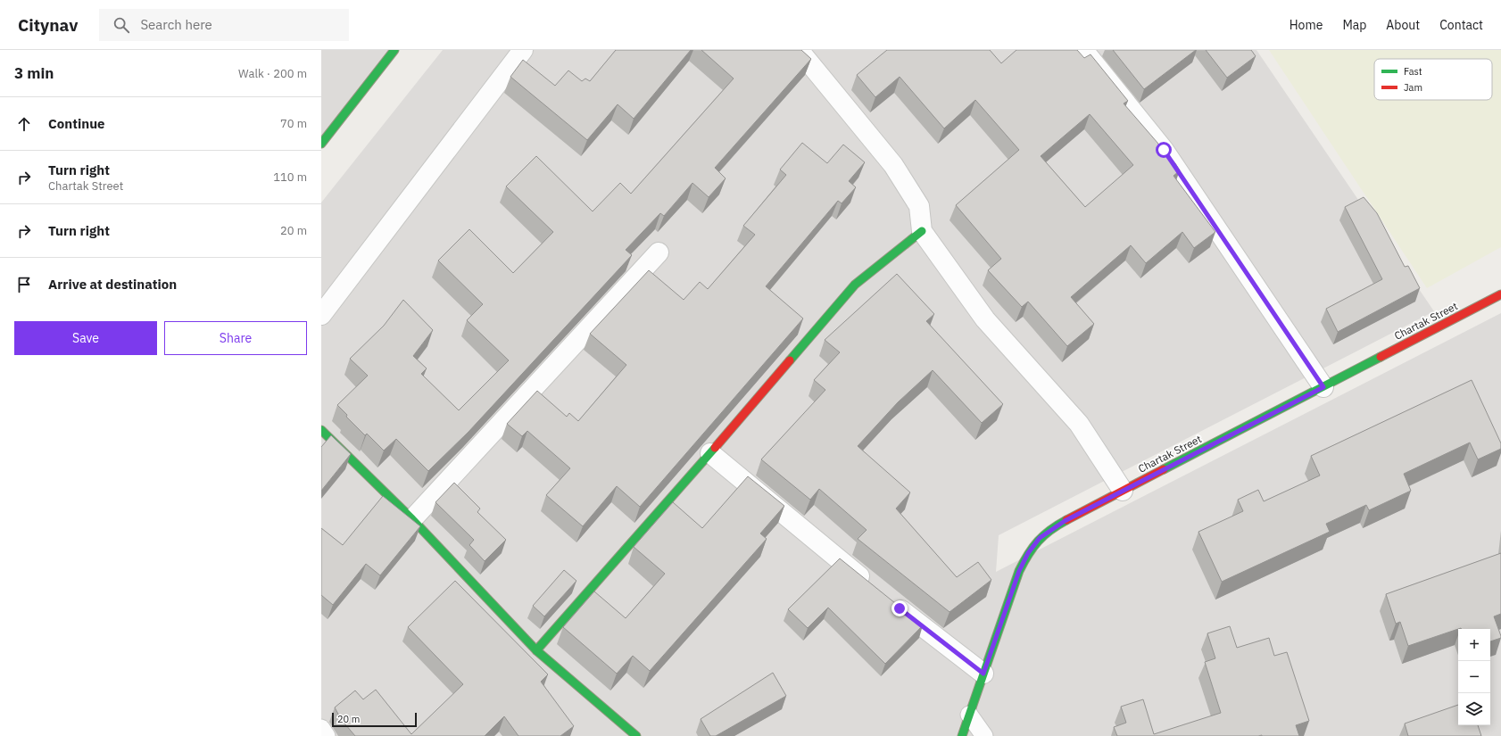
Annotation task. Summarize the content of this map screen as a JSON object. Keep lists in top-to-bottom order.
{
  "streets": {
    "street": ["Chartak Street"]
  },
  "legend": ["Fast", "Jam"],
  "scale_bar": "20 m",
  "page": {
    "header": "Citynav",
    "search": "Search here",
    "nav": [
      "Home",
      "Map",
      "About",
      "Contact"
    ],
    "heading": ["3 min", "Walk · 200 m"],
    "list": [
      ["Continue", "70 m"],
      ["Turn right", "Chartak Street", "110 m"],
      ["Turn right", "20 m"],
      "Arrive at destination"
    ],
    "buttons": ["Save", "Share"],
    "map_buttons": ["+", "−"],
    "scale": "20 m"
  }
}
